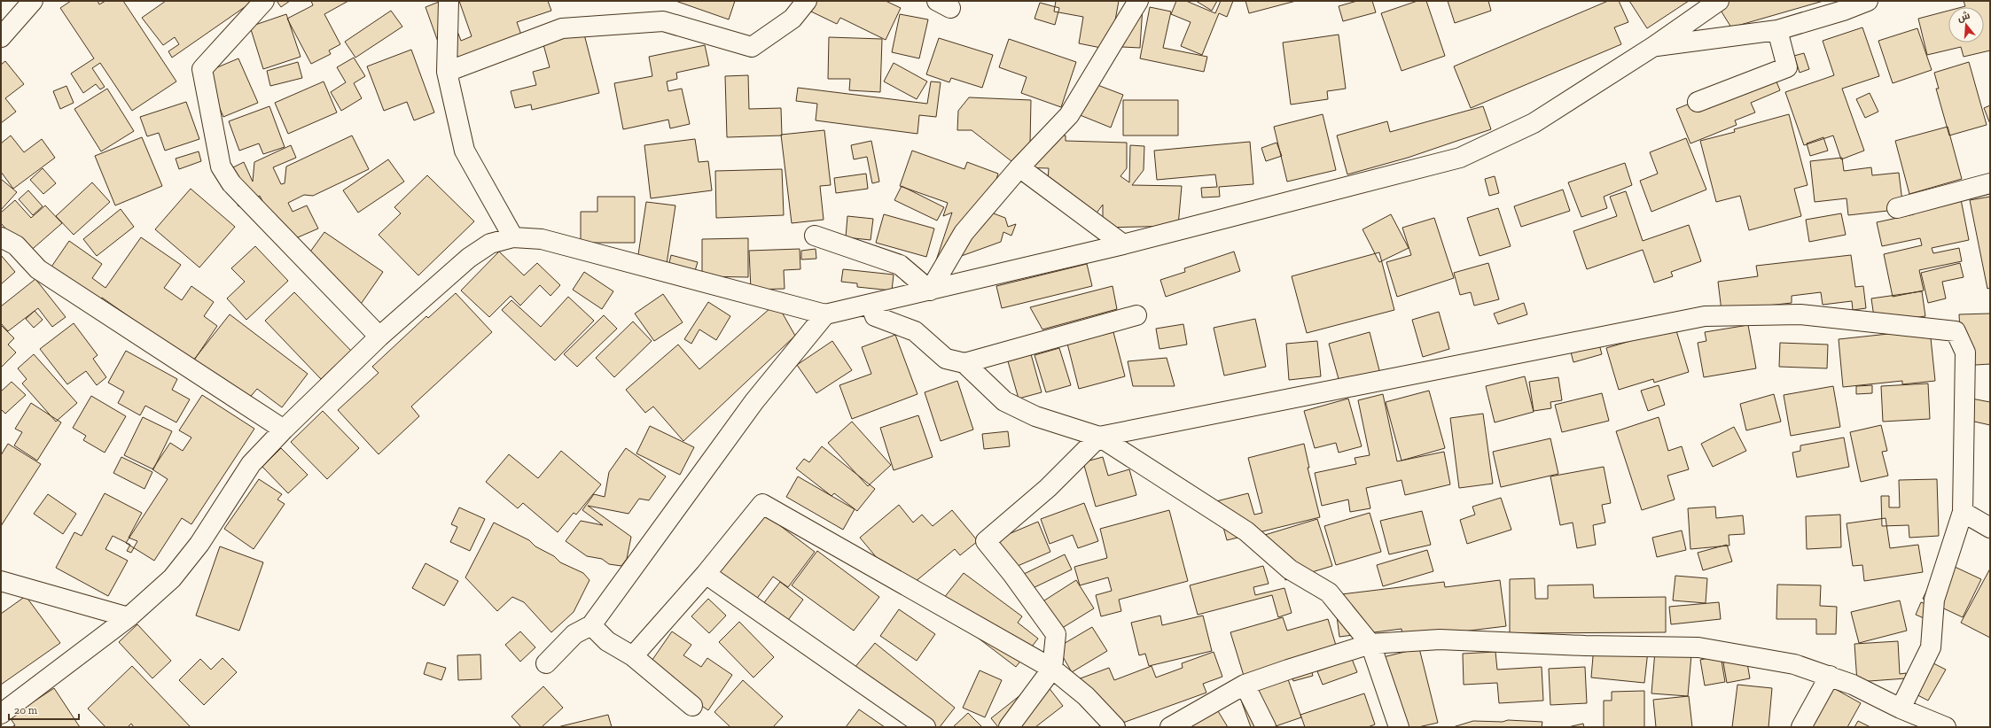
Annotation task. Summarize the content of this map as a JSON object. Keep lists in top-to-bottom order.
{
  "scale_bar": "20 m",
  "north": "top"
}
